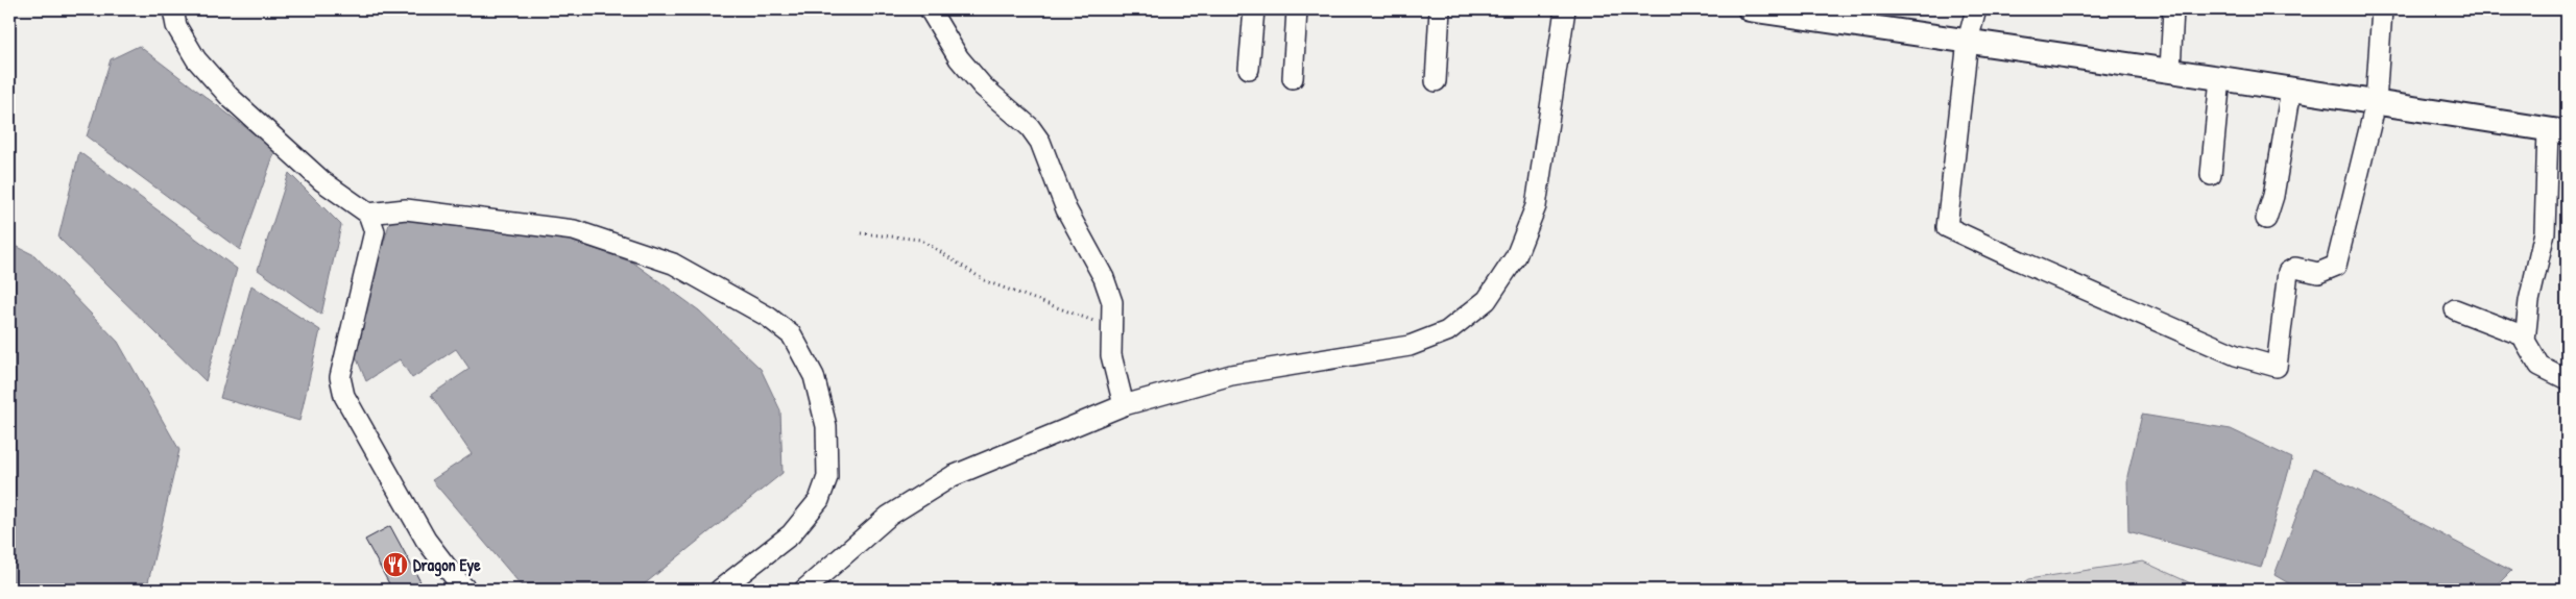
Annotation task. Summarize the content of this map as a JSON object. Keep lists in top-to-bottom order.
{
  "places": {
    "restaurant": ["Dragon Eye"]
  }
}
